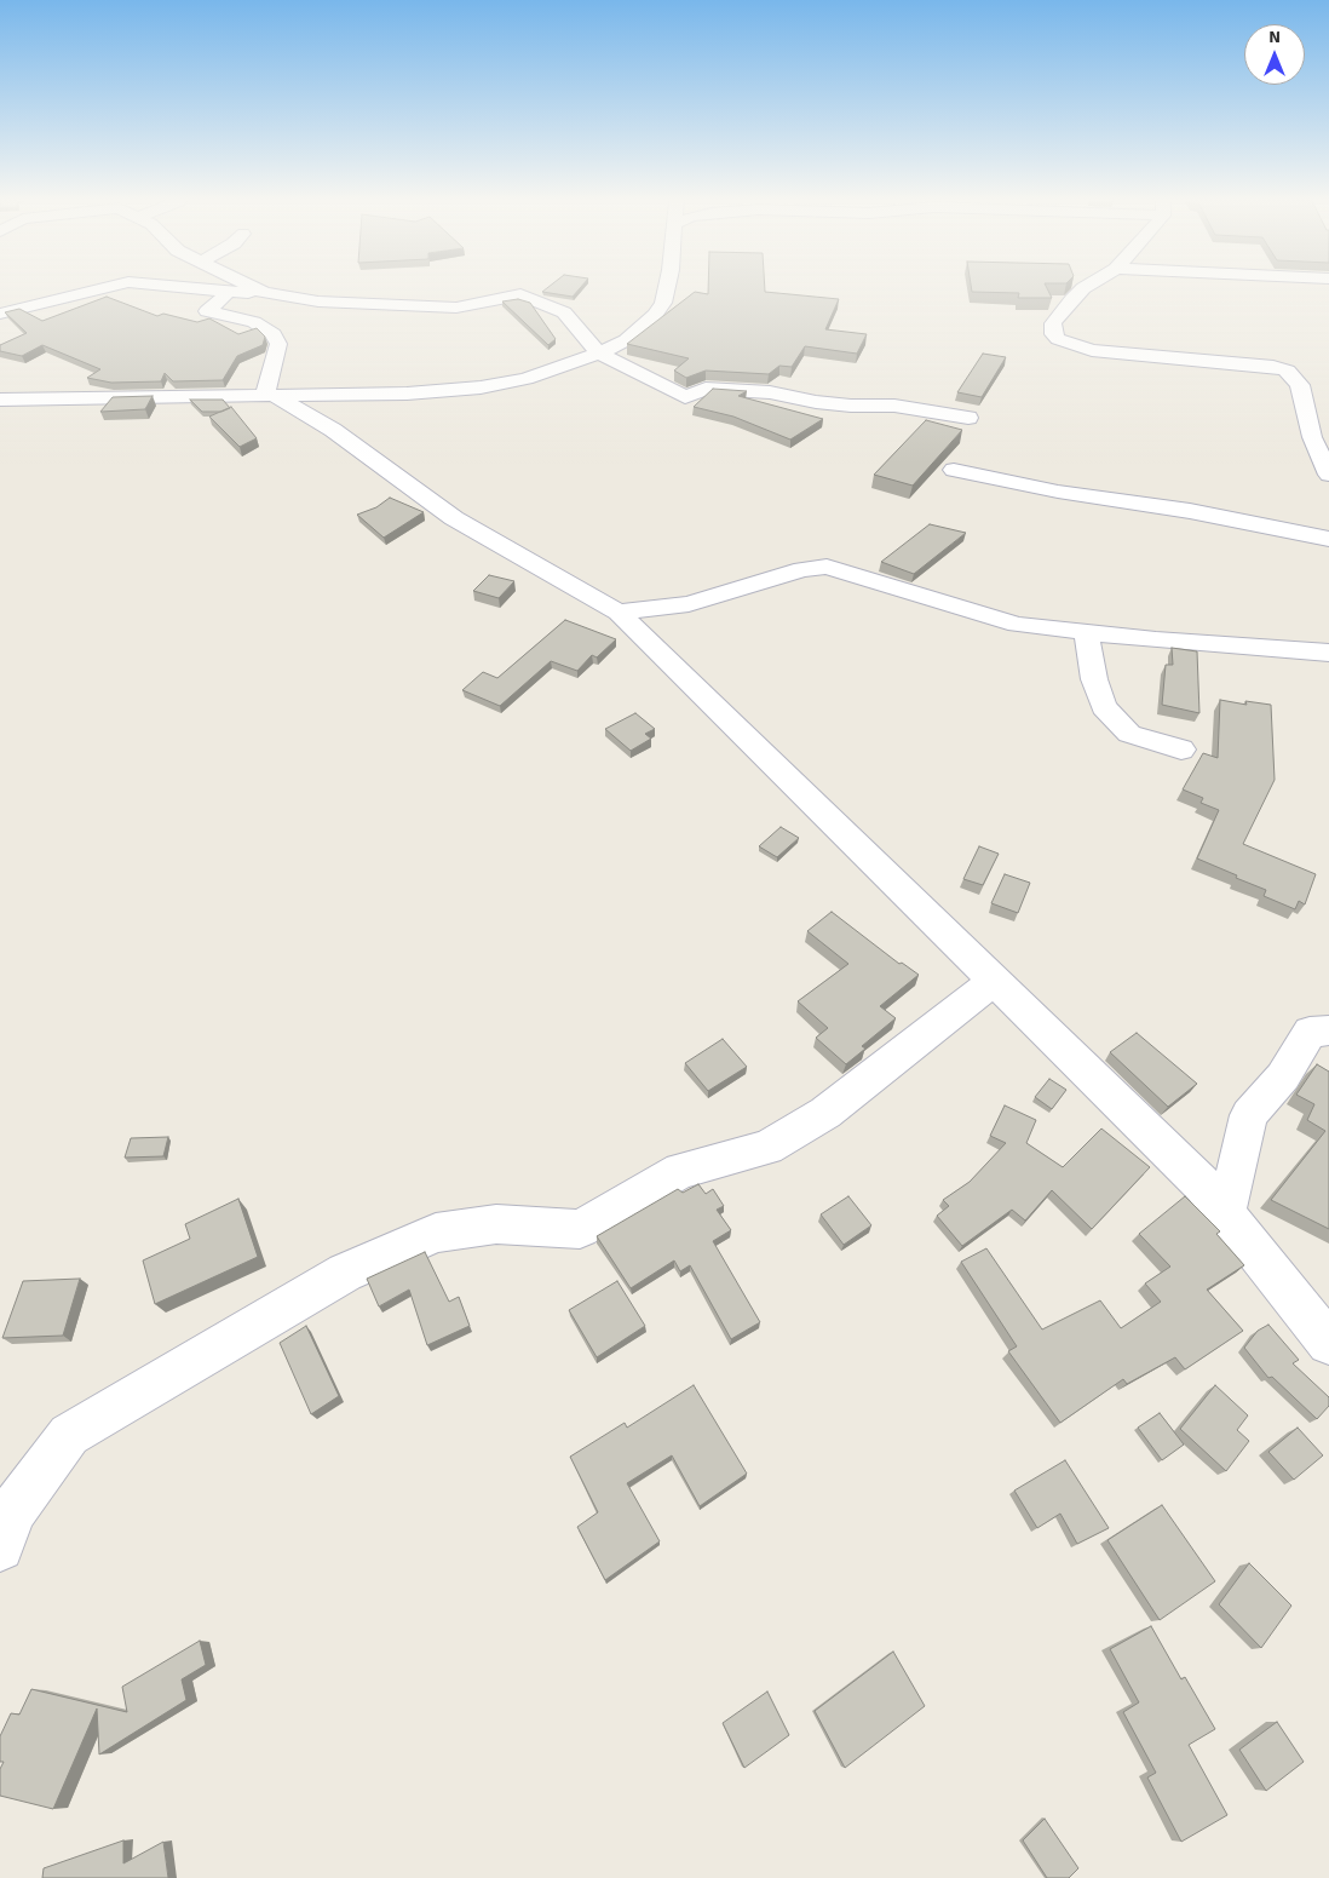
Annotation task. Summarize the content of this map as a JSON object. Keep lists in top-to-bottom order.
{
  "north": "top"
}
